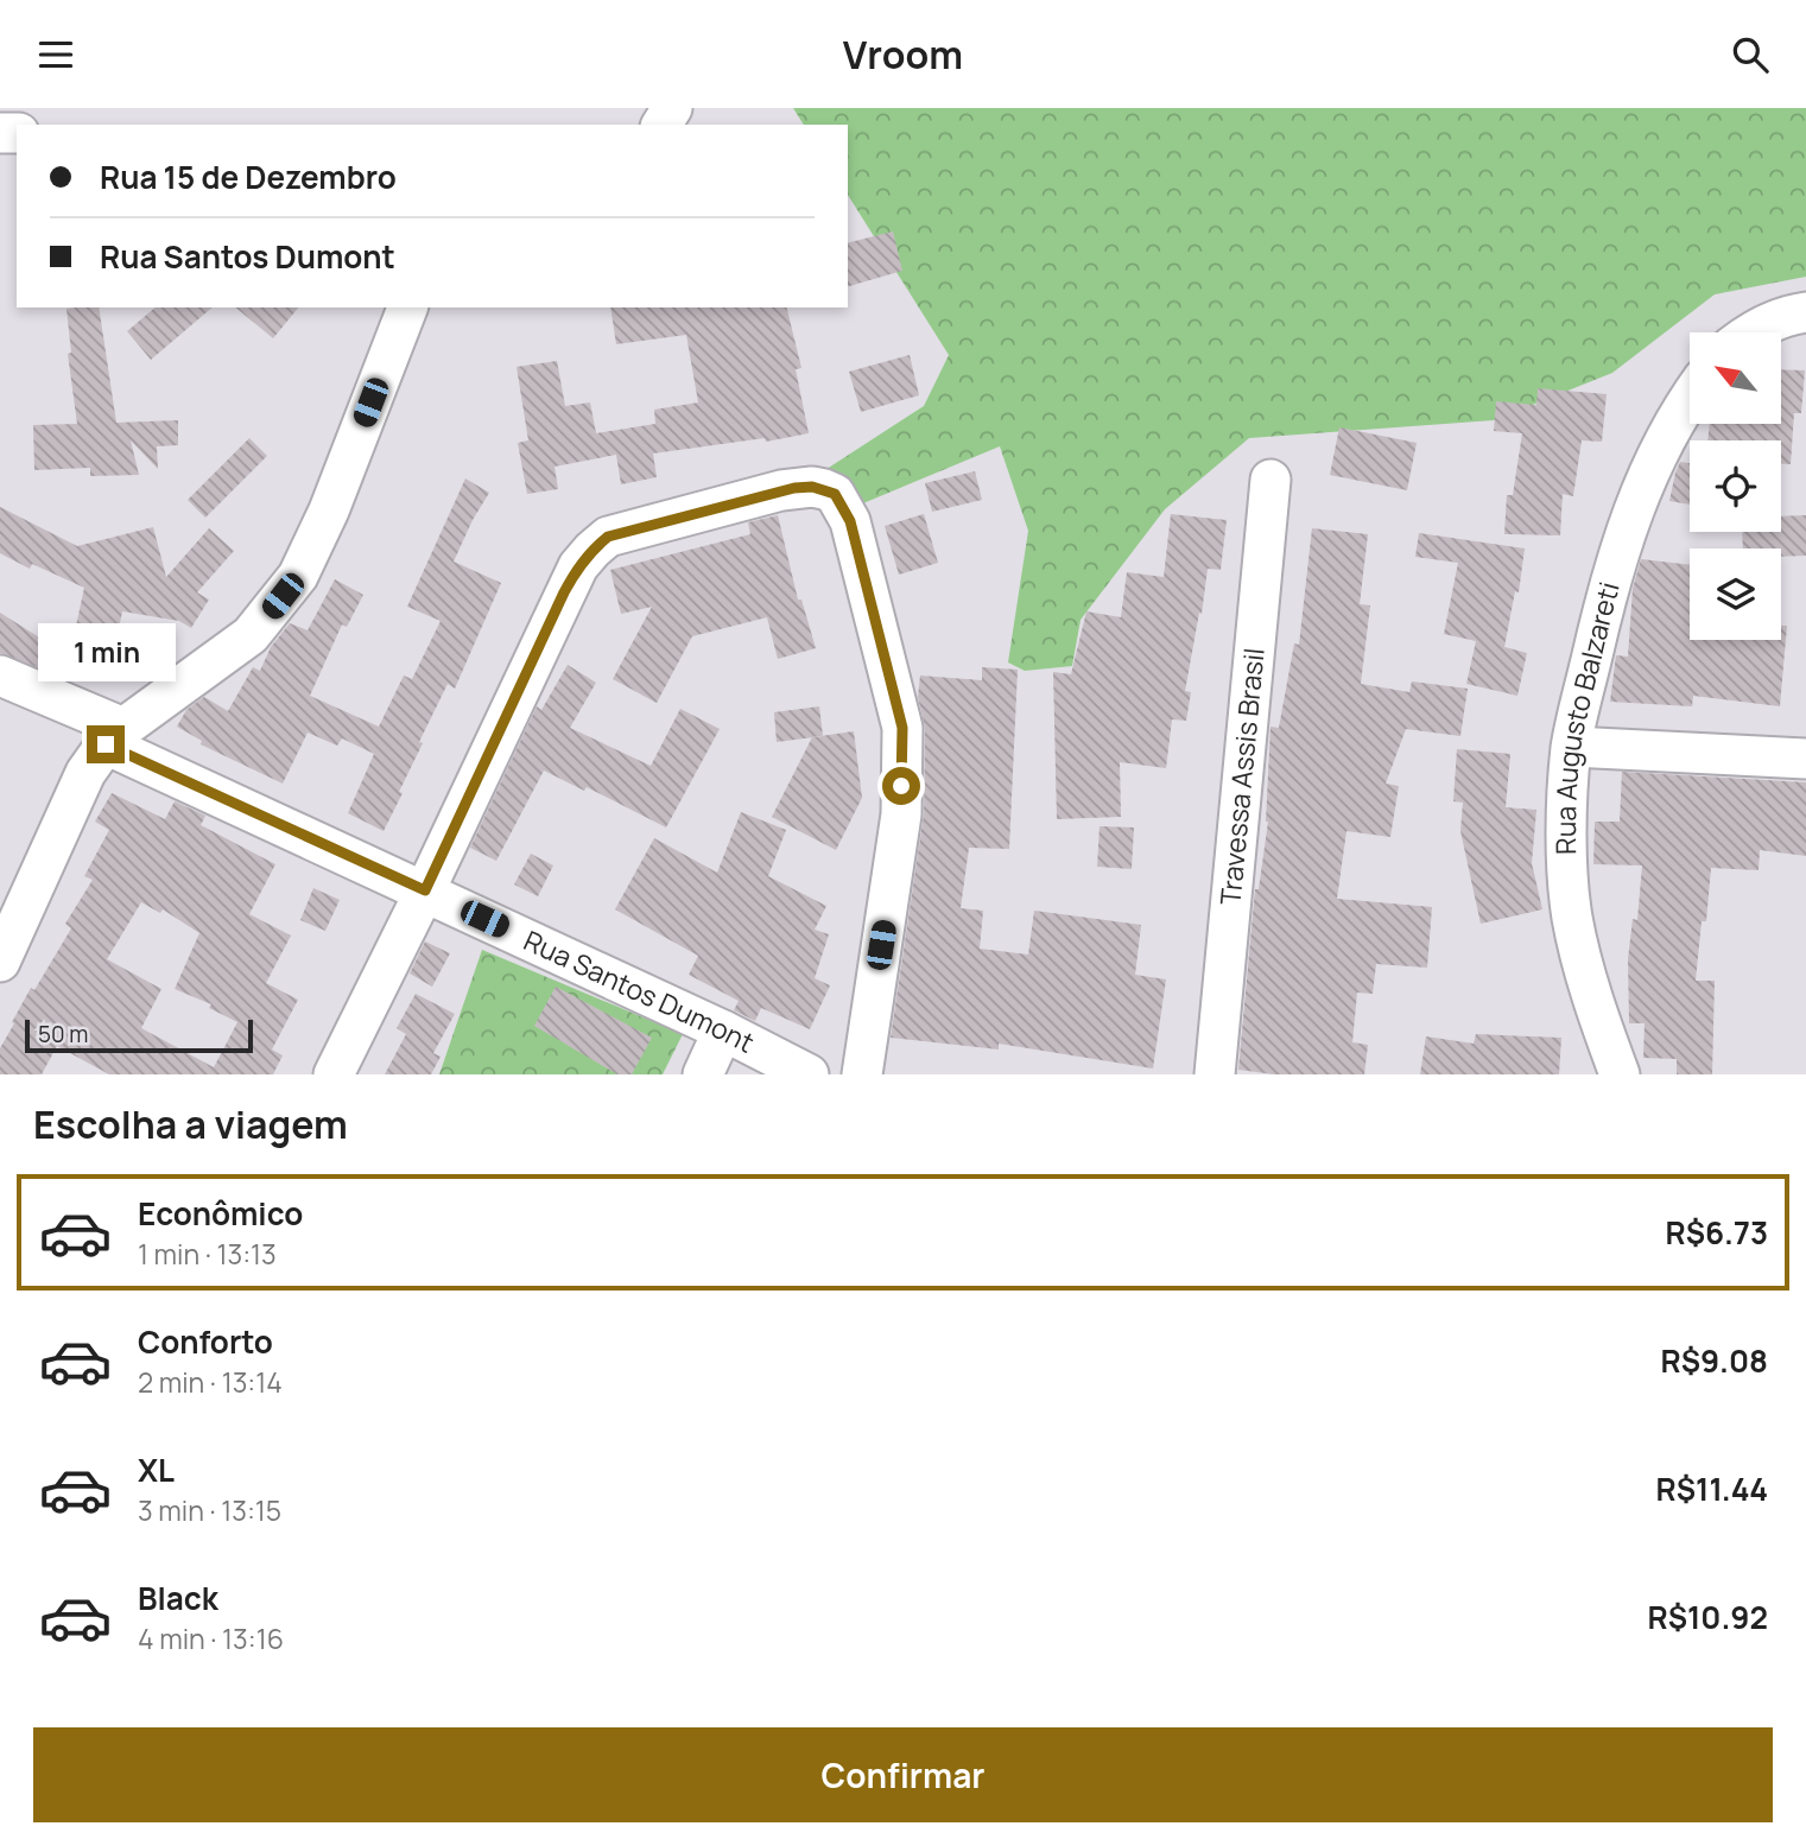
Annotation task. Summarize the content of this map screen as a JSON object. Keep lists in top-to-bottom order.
{
  "streets": {
    "street": ["Rua Augusto Balzareti", "Travessa Assis Brasil", "Rua Santos Dumont"]
  },
  "scale_bar": "50 m",
  "north": "top left",
  "page": {
    "header": "Vroom",
    "banner": ["Rua 15 de Dezembro", "Rua Santos Dumont"],
    "bubble": "1 min",
    "scale": "50 m",
    "heading": "Escolha a viagem",
    "list": [
      {
        "name": "Econômico",
        "note": "1 min · 13:13",
        "value": "R$6.73"
      },
      {
        "name": "Conforto",
        "note": "2 min · 13:14",
        "value": "R$9.08"
      },
      {
        "name": "XL",
        "note": "3 min · 13:15",
        "value": "R$11.44"
      },
      {
        "name": "Black",
        "note": "4 min · 13:16",
        "value": "R$10.92"
      }
    ],
    "buttons": "Confirmar"
  }
}
